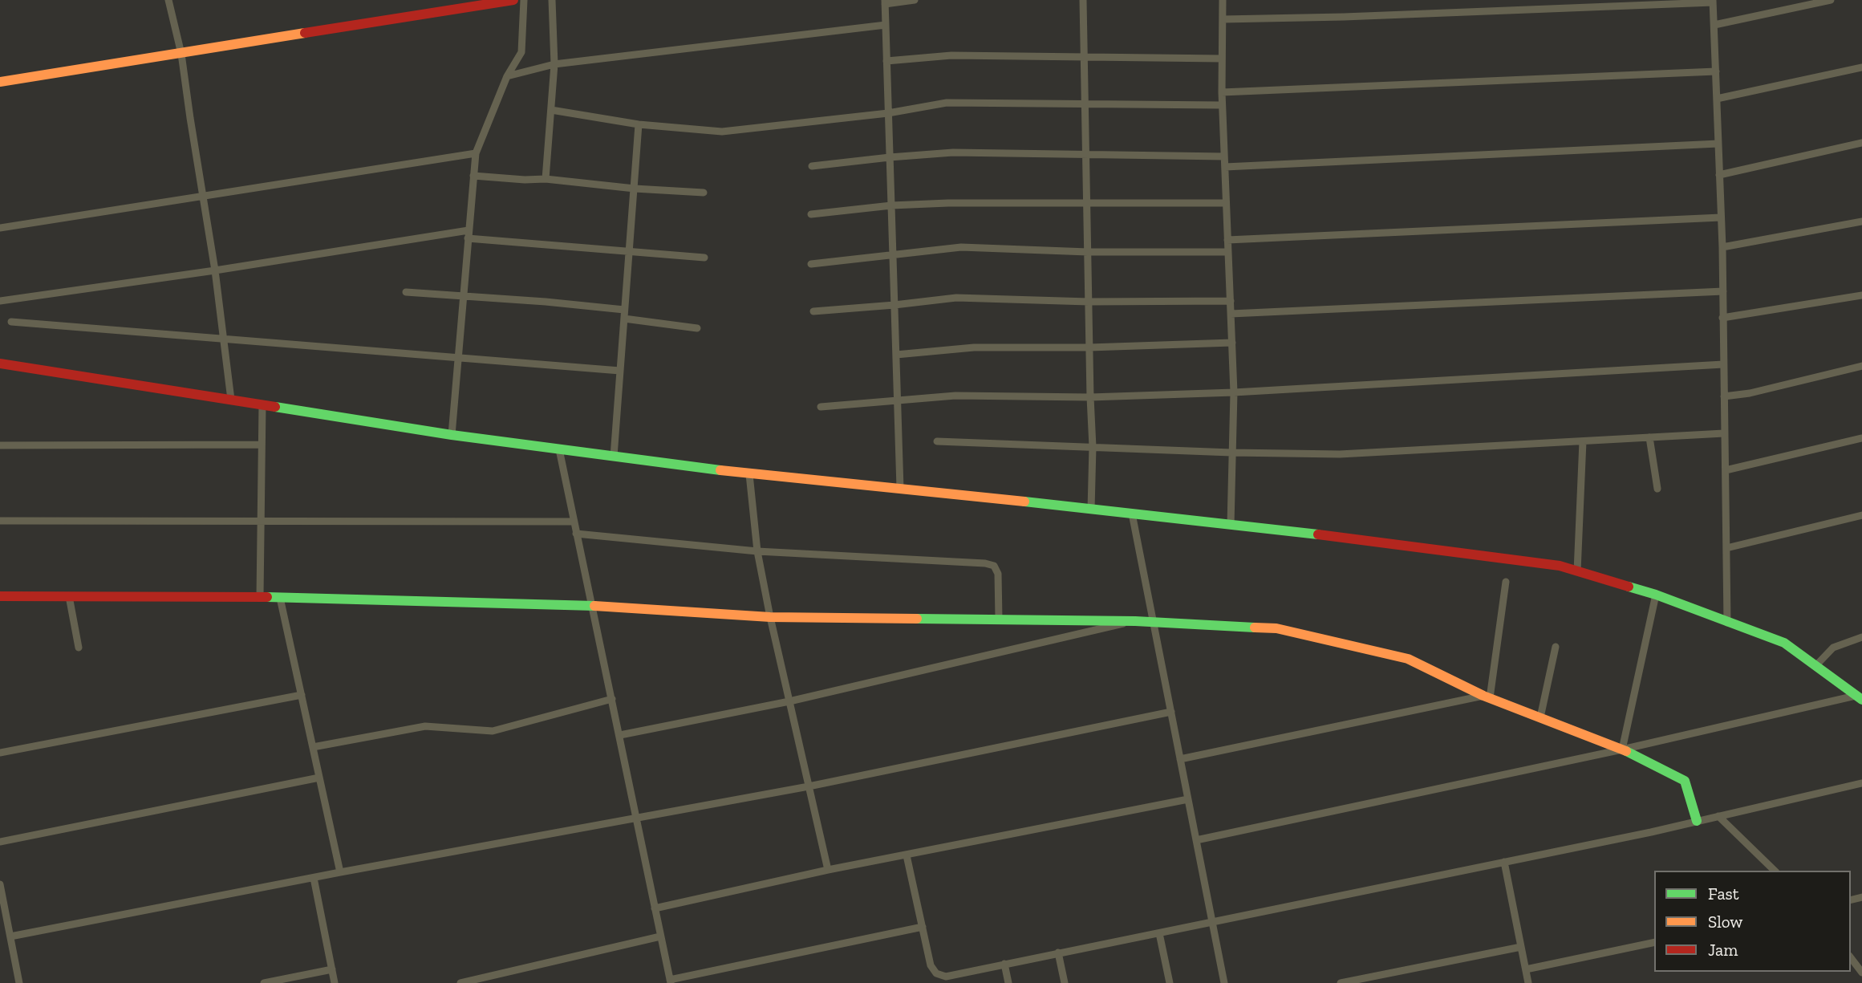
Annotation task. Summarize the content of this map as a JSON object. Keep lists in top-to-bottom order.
{
  "legend": ["Fast", "Slow", "Jam"]
}
